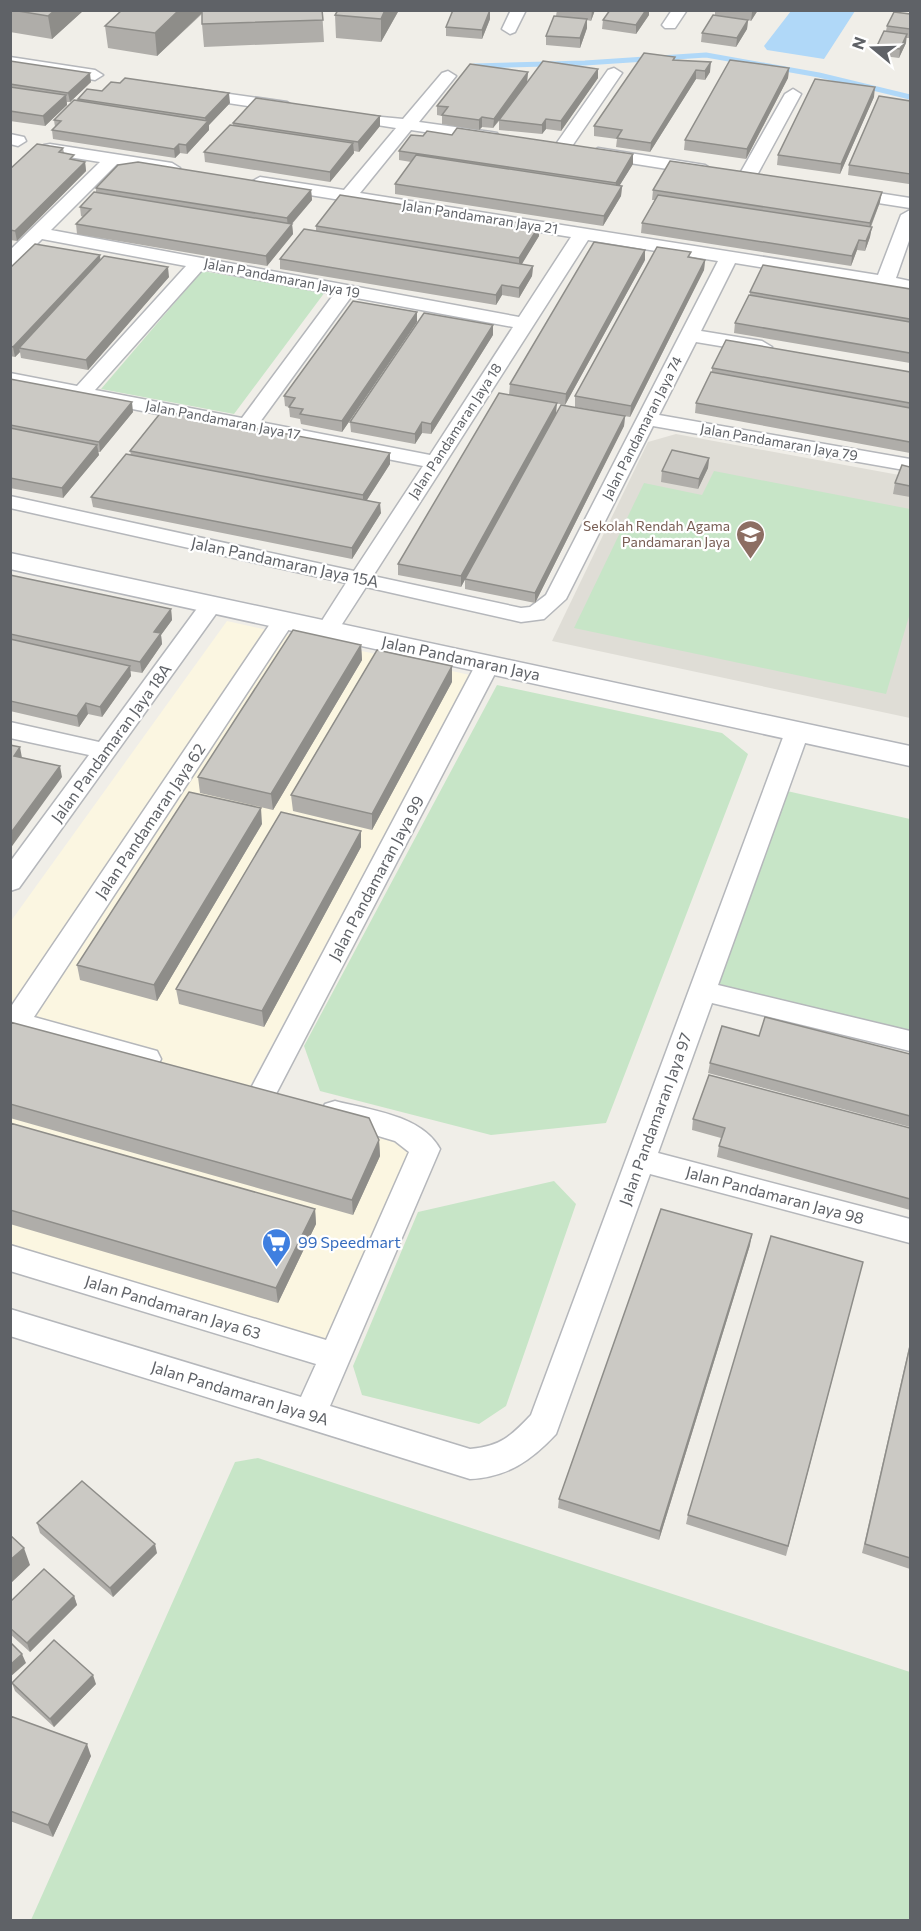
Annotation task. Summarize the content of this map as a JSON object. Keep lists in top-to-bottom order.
{
  "streets": {
    "main road": ["Jalan Pandamaran Jaya"],
    "street": [
      "Jalan Pandamaran Jaya 21",
      "Jalan Pandamaran Jaya 19",
      "Jalan Pandamaran Jaya 17",
      "Jalan Pandamaran Jaya 74",
      "Jalan Pandamaran Jaya 18",
      "Jalan Pandamaran Jaya 79",
      "Jalan Pandamaran Jaya 15A",
      "Jalan Pandamaran Jaya 18A",
      "Jalan Pandamaran Jaya 62",
      "Jalan Pandamaran Jaya 99",
      "Jalan Pandamaran Jaya 97",
      "Jalan Pandamaran Jaya 98",
      "Jalan Pandamaran Jaya 63",
      "Jalan Pandamaran Jaya 9A"
    ]
  },
  "crossings": [
    ["Jalan Pandamaran Jaya 21", "Jalan Pandamaran Jaya 74"],
    ["Jalan Pandamaran Jaya 21", "Jalan Pandamaran Jaya 18"],
    ["Jalan Pandamaran Jaya 19", "Jalan Pandamaran Jaya 18"],
    ["Jalan Pandamaran Jaya 17", "Jalan Pandamaran Jaya 18"],
    ["Jalan Pandamaran Jaya 74", "Jalan Pandamaran Jaya 79"],
    ["Jalan Pandamaran Jaya 74", "Jalan Pandamaran Jaya 15A"],
    ["Jalan Pandamaran Jaya 18", "Jalan Pandamaran Jaya 15A"],
    ["Jalan Pandamaran Jaya 18", "Jalan Pandamaran Jaya"],
    ["Jalan Pandamaran Jaya", "Jalan Pandamaran Jaya 18A"],
    ["Jalan Pandamaran Jaya", "Jalan Pandamaran Jaya 62"],
    ["Jalan Pandamaran Jaya", "Jalan Pandamaran Jaya 99"],
    ["Jalan Pandamaran Jaya", "Jalan Pandamaran Jaya 97"],
    ["Jalan Pandamaran Jaya 99", "Jalan Pandamaran Jaya 63"],
    ["Jalan Pandamaran Jaya 97", "Jalan Pandamaran Jaya 98"],
    ["Jalan Pandamaran Jaya 97", "Jalan Pandamaran Jaya 9A"]
  ],
  "places": {
    "school or university": ["Sekolah Rendah Agama Pandamaran Jaya"],
    "supermarket": ["99 Speedmart"]
  },
  "north": "left"
}
